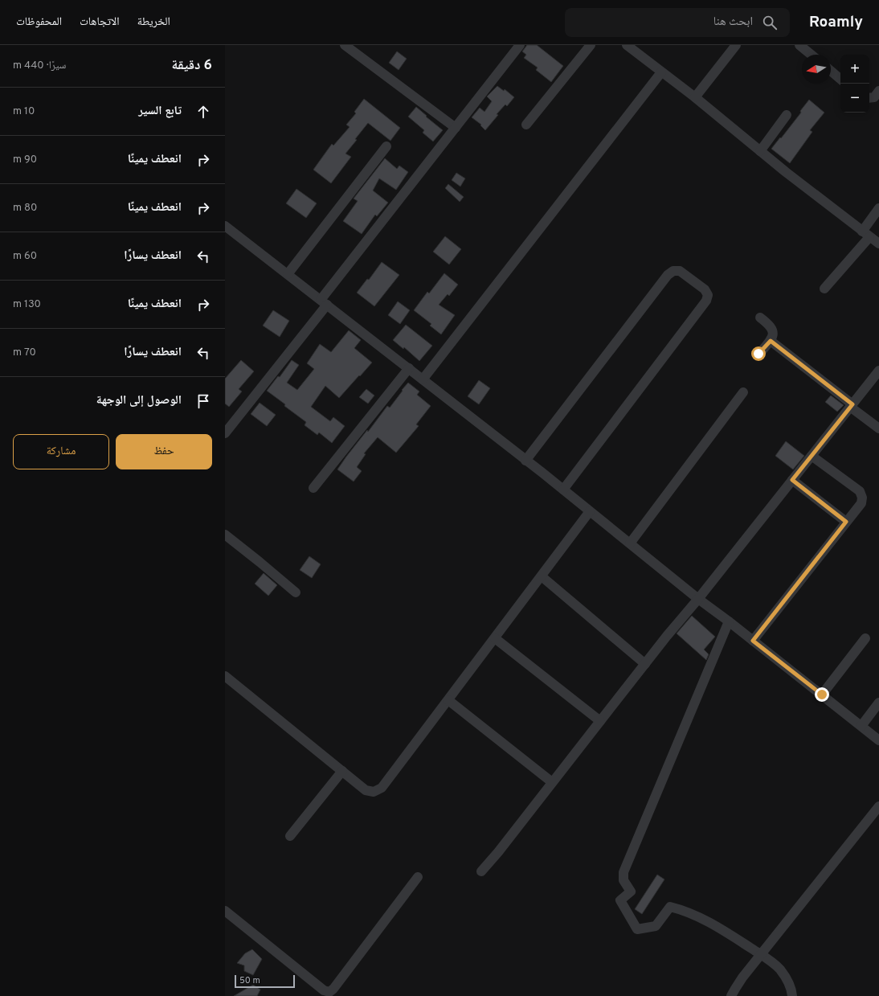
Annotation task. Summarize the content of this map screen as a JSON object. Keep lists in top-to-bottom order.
{
  "scale_bar": "50 m",
  "north": "left",
  "page": {
    "header": "Roamly",
    "search": "ابحث هنا",
    "nav": ["الخريطة", "الاتجاهات", "المحفوظات"],
    "heading": ["6 دقيقة", "سيرًا · 440 m"],
    "map_buttons": ["+", "−"],
    "list": [
      ["تابع السير", "10 m"],
      ["انعطف يمينًا", "90 m"],
      ["انعطف يمينًا", "80 m"],
      ["انعطف يسارًا", "60 m"],
      ["انعطف يمينًا", "130 m"],
      ["انعطف يسارًا", "70 m"],
      "الوصول إلى الوجهة"
    ],
    "buttons": ["حفظ", "مشاركة"],
    "scale": "50 m"
  }
}
